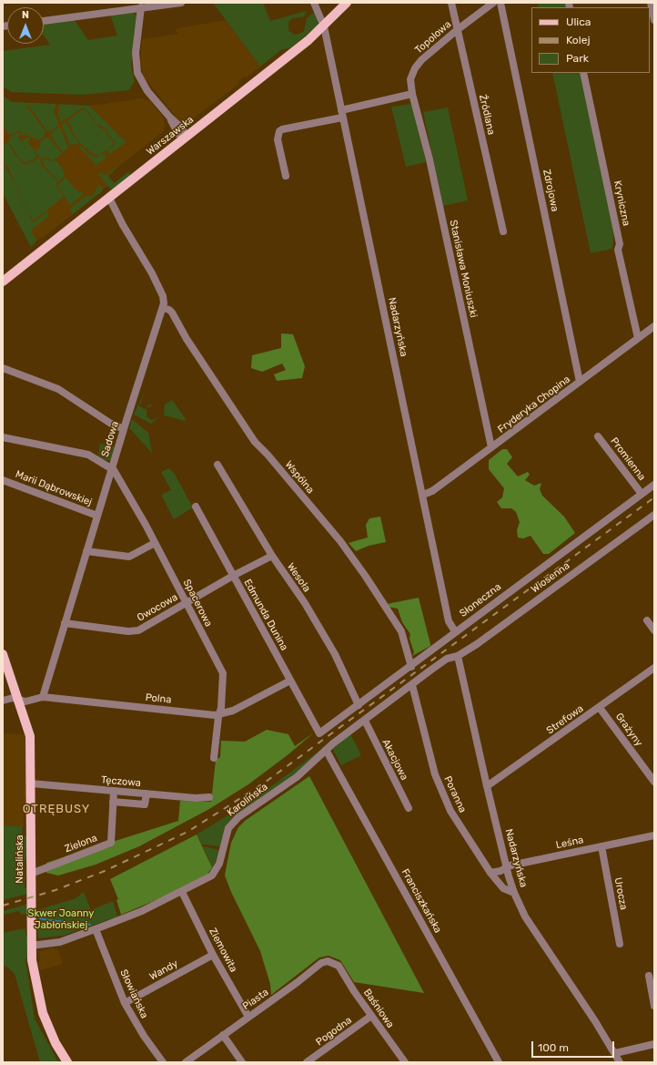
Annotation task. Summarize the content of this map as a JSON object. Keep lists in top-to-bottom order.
{
  "streets": {
    "main road": ["Warszawska", "Natalińska"],
    "street": [
      "Topolowa",
      "Źródlana",
      "Zdrojowa",
      "Kryniczna",
      "Stanisława Moniuszki",
      "Nadarzyńska",
      "Fryderyka Chopina",
      "Sadowa",
      "Promienna",
      "Wspólna",
      "Marii Dąbrowskiej",
      "Wesoła",
      "Wiosenna",
      "Słoneczna",
      "Spacerowa",
      "Owocowa",
      "Edmunda Dunina",
      "Polna",
      "Strefowa",
      "Grażyny",
      "Akacjowa",
      "Tęczowa",
      "Poranna",
      "Karolińska",
      "Leśna",
      "Zielona",
      "Urocza",
      "Franciszkańska",
      "Ziemowita",
      "Wandy",
      "Słowiańska",
      "Piasta",
      "Baśniowa",
      "Pogodna"
    ]
  },
  "crossings": [
    ["Topolowa", "Źródlana"],
    ["Topolowa", "Stanisława Moniuszki"],
    ["Warszawska", "Nadarzyńska"],
    ["Warszawska", "Sadowa"],
    ["Zdrojowa", "Fryderyka Chopina"],
    ["Kryniczna", "Fryderyka Chopina"],
    ["Stanisława Moniuszki", "Fryderyka Chopina"],
    ["Nadarzyńska", "Fryderyka Chopina"],
    ["Nadarzyńska", "Wiosenna"],
    ["Nadarzyńska", "Słoneczna"],
    ["Nadarzyńska", "Strefowa"],
    ["Nadarzyńska", "Poranna"],
    ["Nadarzyńska", "Karolińska"],
    ["Nadarzyńska", "Leśna"],
    ["Sadowa", "Wspólna"],
    ["Sadowa", "Marii Dąbrowskiej"],
    ["Sadowa", "Spacerowa"],
    ["Sadowa", "Owocowa"],
    ["Sadowa", "Polna"],
    ["Promienna", "Słoneczna"],
    ["Wspólna", "Słoneczna"],
    ["Wesoła", "Słoneczna"],
    ["Wesoła", "Owocowa"],
    ["Wiosenna", "Karolińska"],
    ["Słoneczna", "Edmunda Dunina"],
    ["Spacerowa", "Owocowa"],
    ["Spacerowa", "Polna"],
    ["Owocowa", "Edmunda Dunina"],
    ["Edmunda Dunina", "Polna"],
    ["Polna", "Natalińska"],
    ["Strefowa", "Grażyny"],
    ["Akacjowa", "Karolińska"],
    ["Tęczowa", "Zielona"],
    ["Tęczowa", "Natalińska"],
    ["Poranna", "Karolińska"],
    ["Poranna", "Leśna"],
    ["Karolińska", "Natalińska"],
    ["Karolińska", "Franciszkańska"],
    ["Karolińska", "Ziemowita"],
    ["Karolińska", "Słowiańska"],
    ["Leśna", "Urocza"],
    ["Zielona", "Natalińska"],
    ["Ziemowita", "Wandy"],
    ["Ziemowita", "Piasta"],
    ["Wandy", "Słowiańska"],
    ["Piasta", "Baśniowa"],
    ["Baśniowa", "Pogodna"]
  ],
  "districts": ["OTRĘBUSY"],
  "parks": ["Skwer Joanny Jabłońskiej"],
  "legend": ["Ulica", "Kolej", "Park"],
  "scale_bar": "100 m",
  "north": "top"
}
